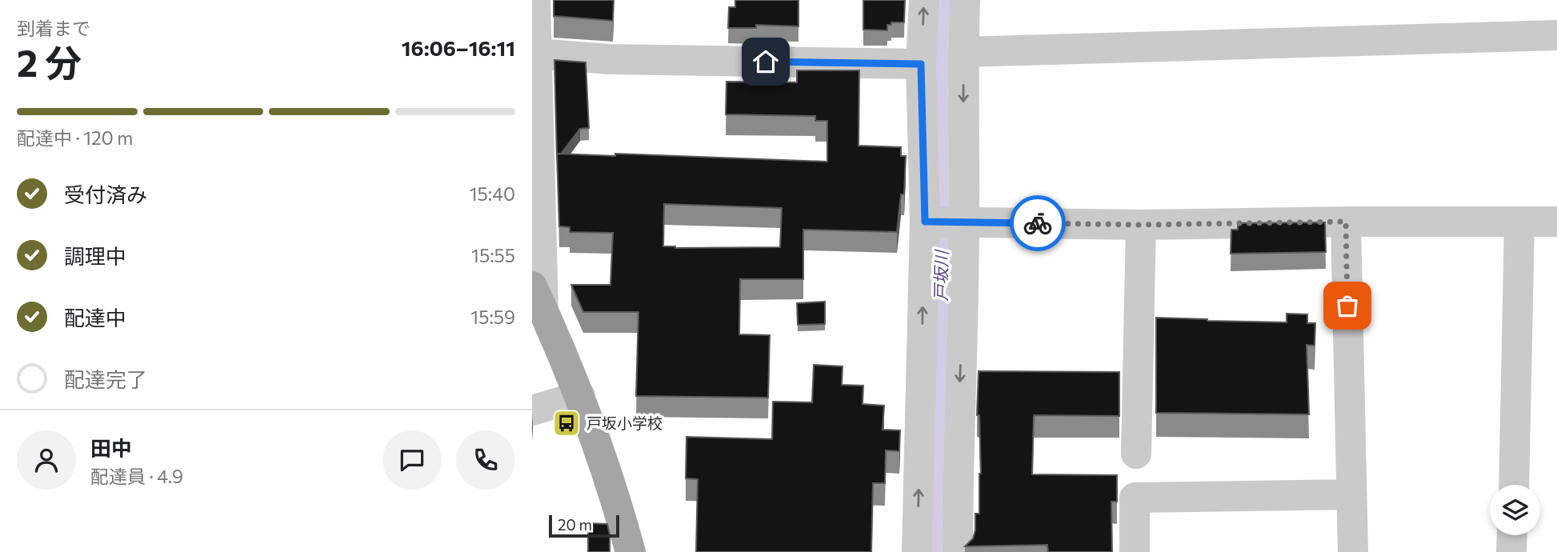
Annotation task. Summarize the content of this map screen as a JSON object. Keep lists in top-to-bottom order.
{
  "water": ["戸坂川"],
  "places": {
    "bus stop": ["戸坂小学校"]
  },
  "scale_bar": "20 m",
  "page": {
    "heading": ["2 分", "到着まで", "16:06–16:11"],
    "panel": ["田中", "配達員 · 4.9"],
    "bar": "配達中 · 120 m",
    "list": [
      ["受付済み", "15:40"],
      ["調理中", "15:55"],
      ["配達中", "15:59"],
      "配達完了"
    ],
    "scale": "20 m"
  }
}
